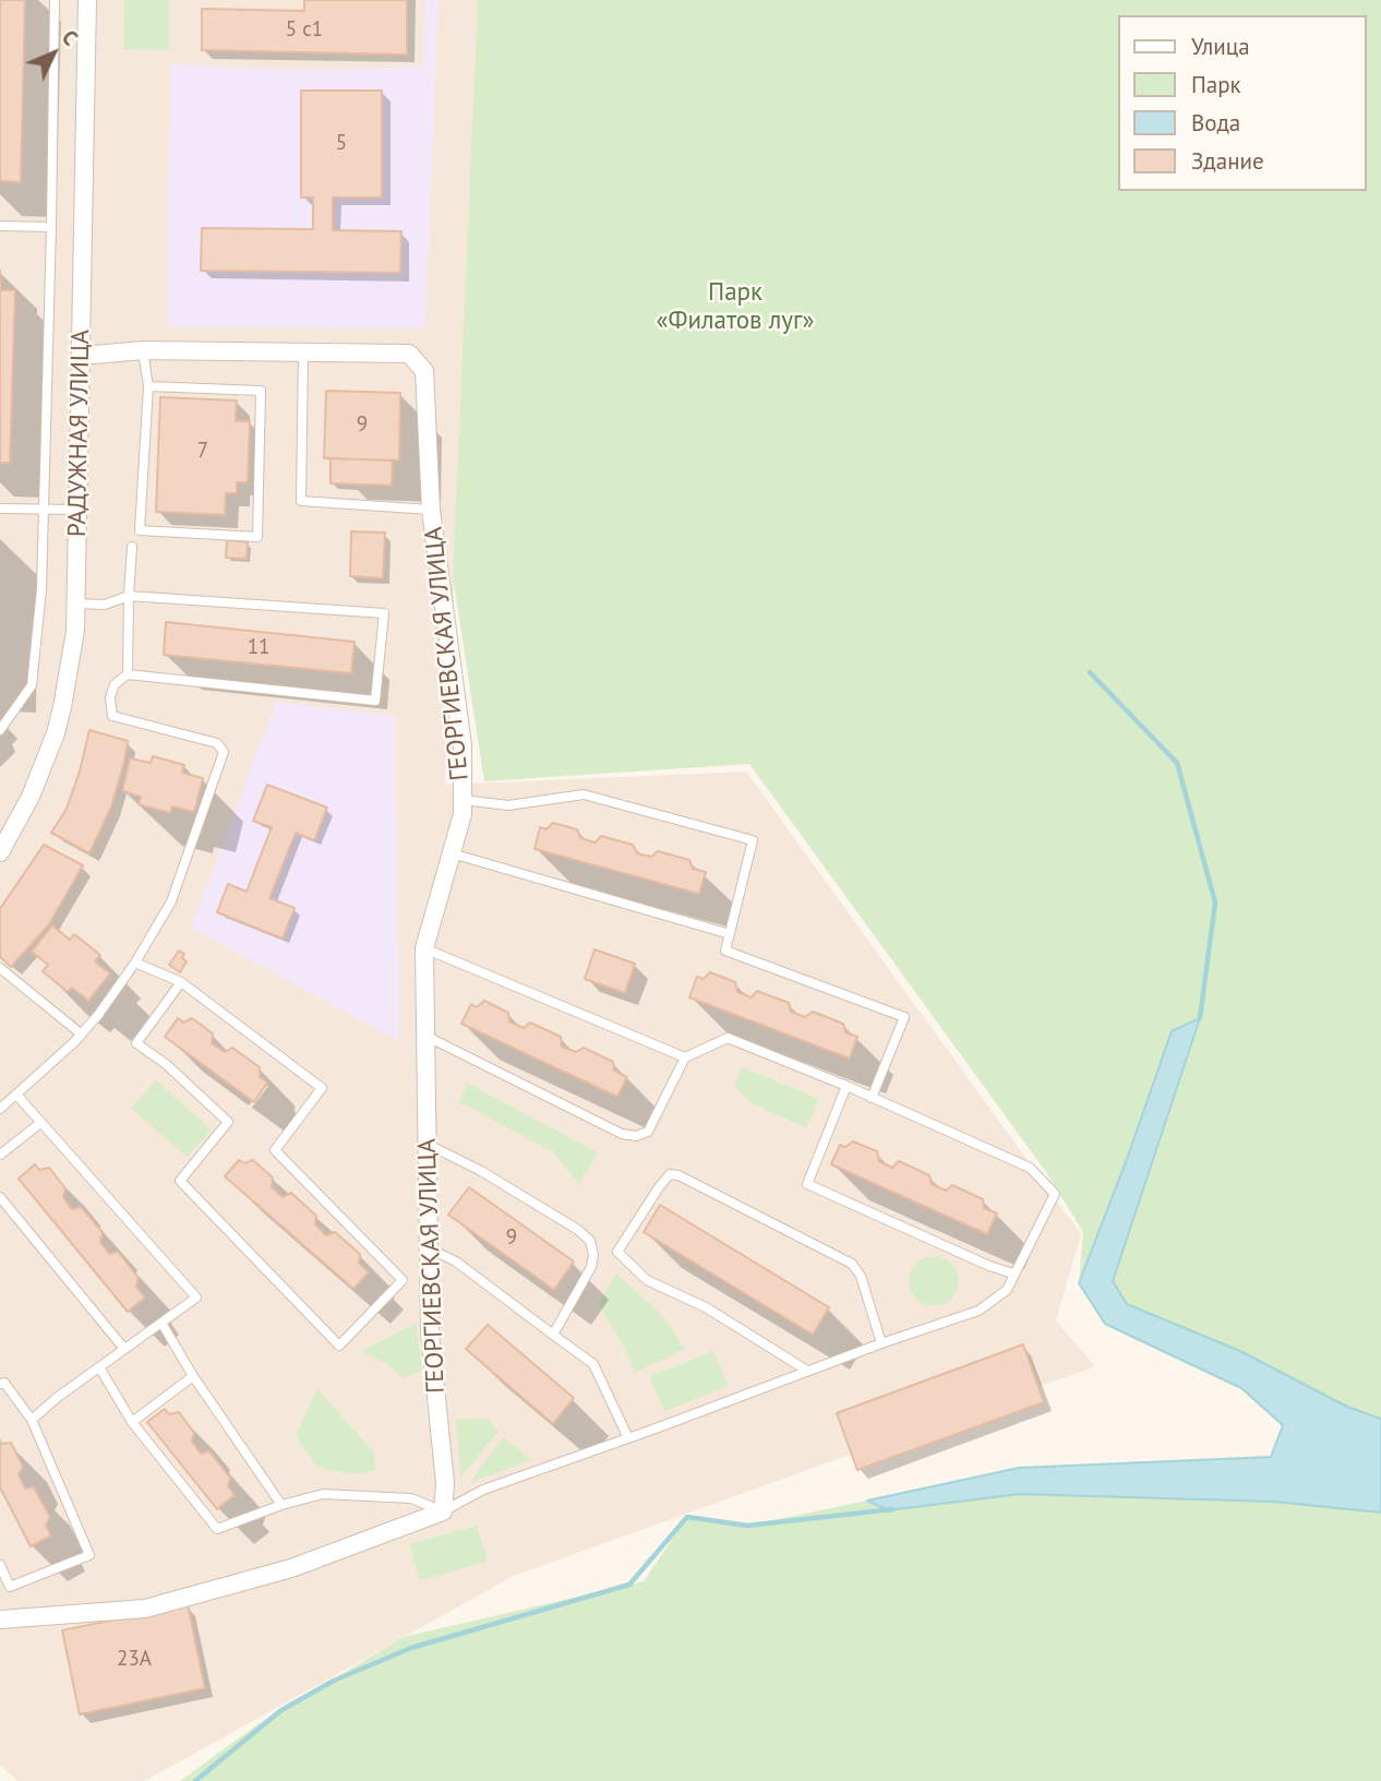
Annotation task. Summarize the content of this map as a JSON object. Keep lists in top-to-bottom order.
{
  "streets": {
    "street": ["РАДУЖНАЯ УЛИЦА", "ГЕОРГИЕВСКАЯ УЛИЦА"]
  },
  "crossings": [
    ["РАДУЖНАЯ УЛИЦА", "ГЕОРГИЕВСКАЯ УЛИЦА"]
  ],
  "parks": ["Парк «Филатов луг»"],
  "house_numbers": [
    "5 с1",
    "5",
    "9",
    "7",
    "11",
    "9",
    "23А"
  ],
  "legend": [
    "Улица",
    "Парк",
    "Вода",
    "Здание"
  ],
  "north": "top right"
}
